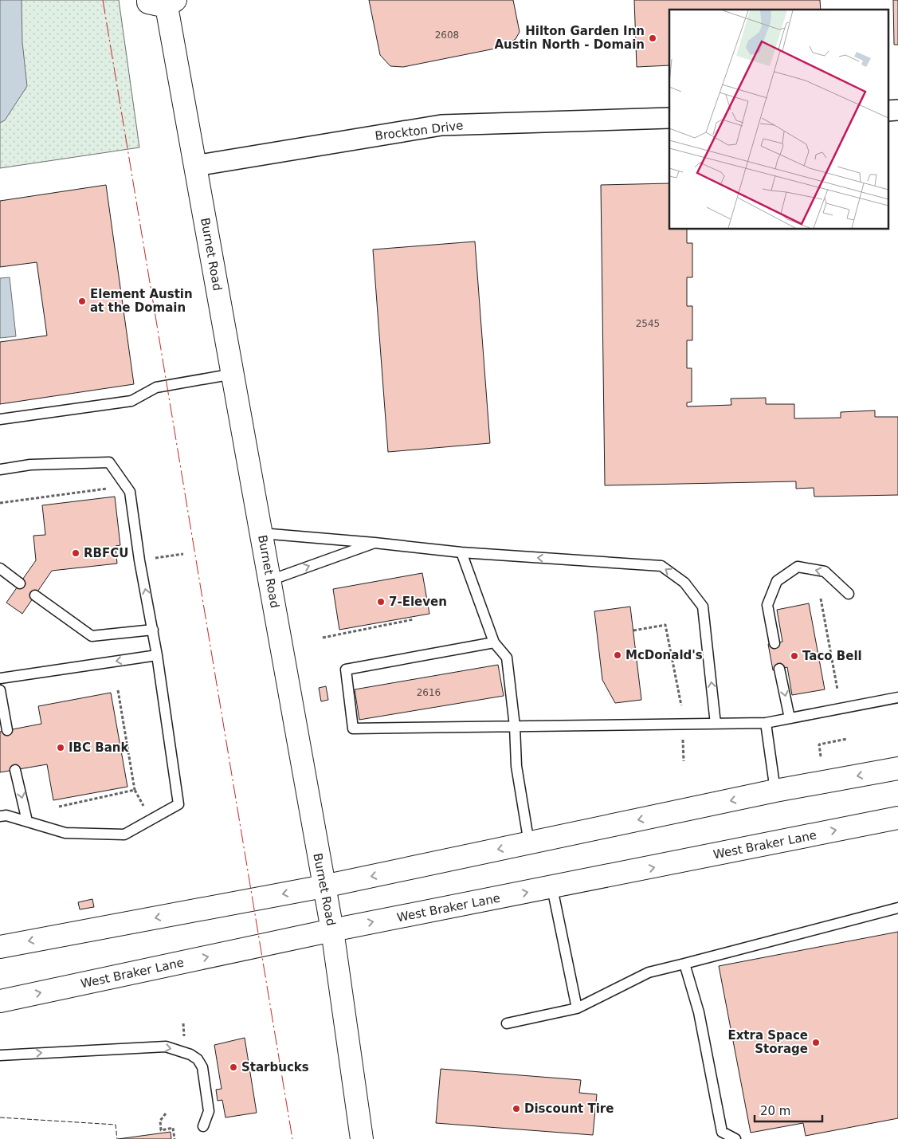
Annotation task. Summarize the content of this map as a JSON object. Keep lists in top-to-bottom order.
{
  "streets": {
    "main road": ["Burnet Road", "West Braker Lane"],
    "street": ["Brockton Drive"]
  },
  "crossings": [
    ["Brockton Drive", "Burnet Road"],
    ["Burnet Road", "West Braker Lane"]
  ],
  "places": [
    "Hilton Garden Inn Austin North - Domain",
    "Element Austin at the Domain",
    "RBFCU",
    "7-Eleven",
    "McDonald's",
    "Taco Bell",
    "IBC Bank",
    "Extra Space Storage",
    "Starbucks",
    "Discount Tire"
  ],
  "house_numbers": ["2608", "2545", "2616"],
  "scale_bar": "20 m"
}
